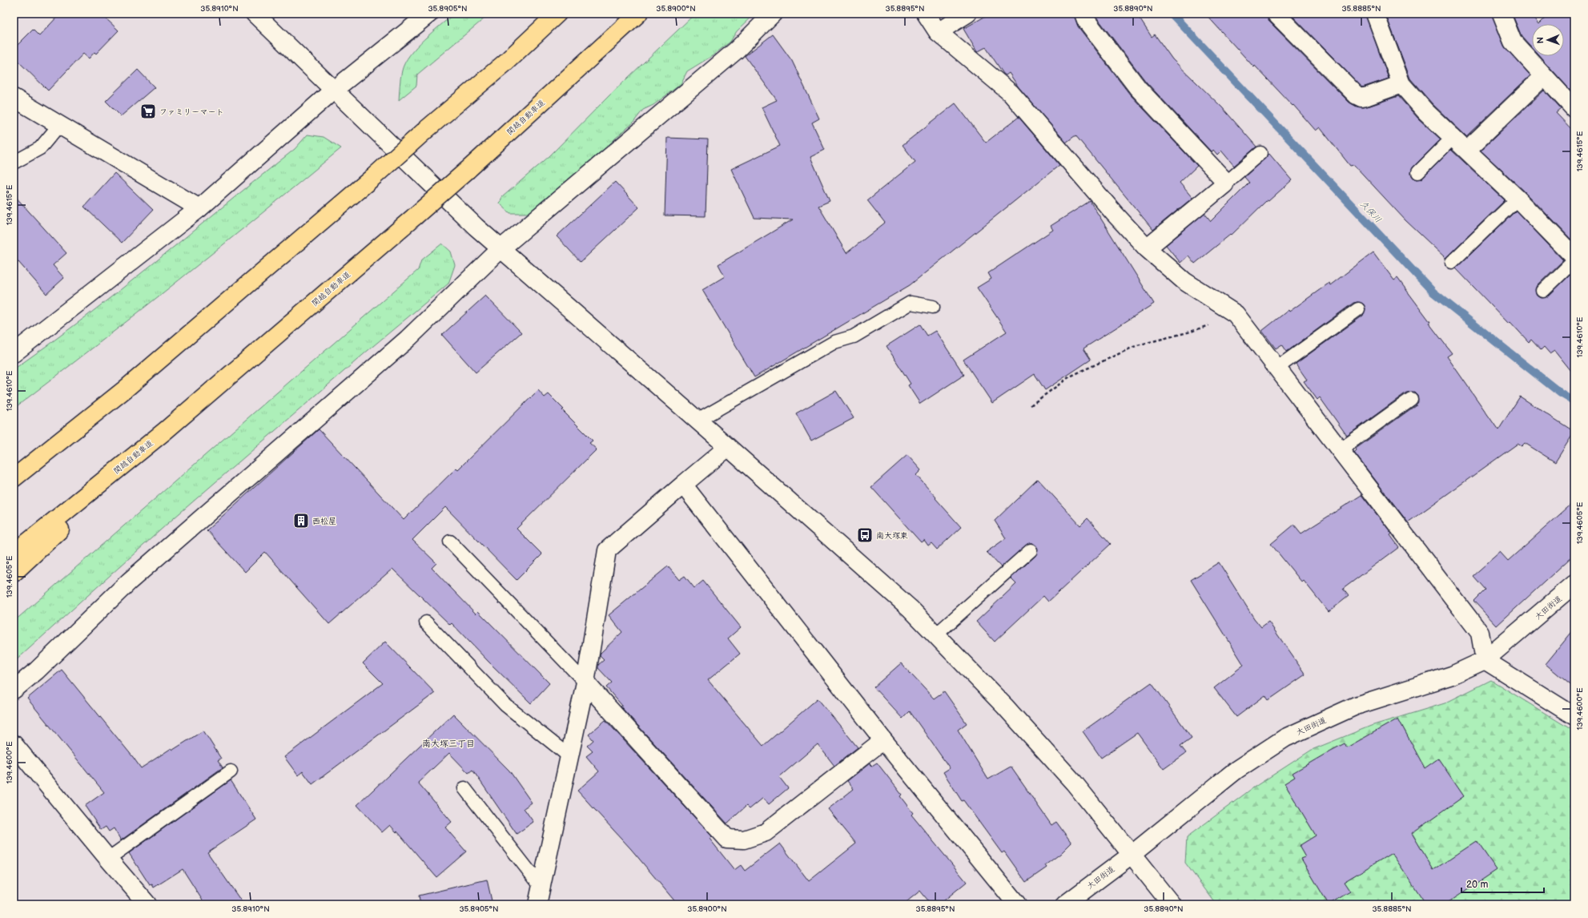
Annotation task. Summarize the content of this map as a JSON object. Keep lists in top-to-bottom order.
{
  "streets": {
    "highway": ["関越自動車道"],
    "street": ["大田街道"]
  },
  "districts": ["南大塚三丁目"],
  "water": ["久保川"],
  "places": {
    "supermarket": ["ファミリーマート"],
    "building": ["西松屋"],
    "bus stop": ["南大塚東"]
  },
  "scale_bar": "20 m",
  "north": "left",
  "coordinates": [
    "35.8910°N",
    "35.8905°N",
    "35.8900°N",
    "35.8895°N",
    "35.8890°N",
    "35.8885°N",
    "139.4615°E",
    "139.4610°E",
    "139.4605°E",
    "139.4600°E"
  ]
}
